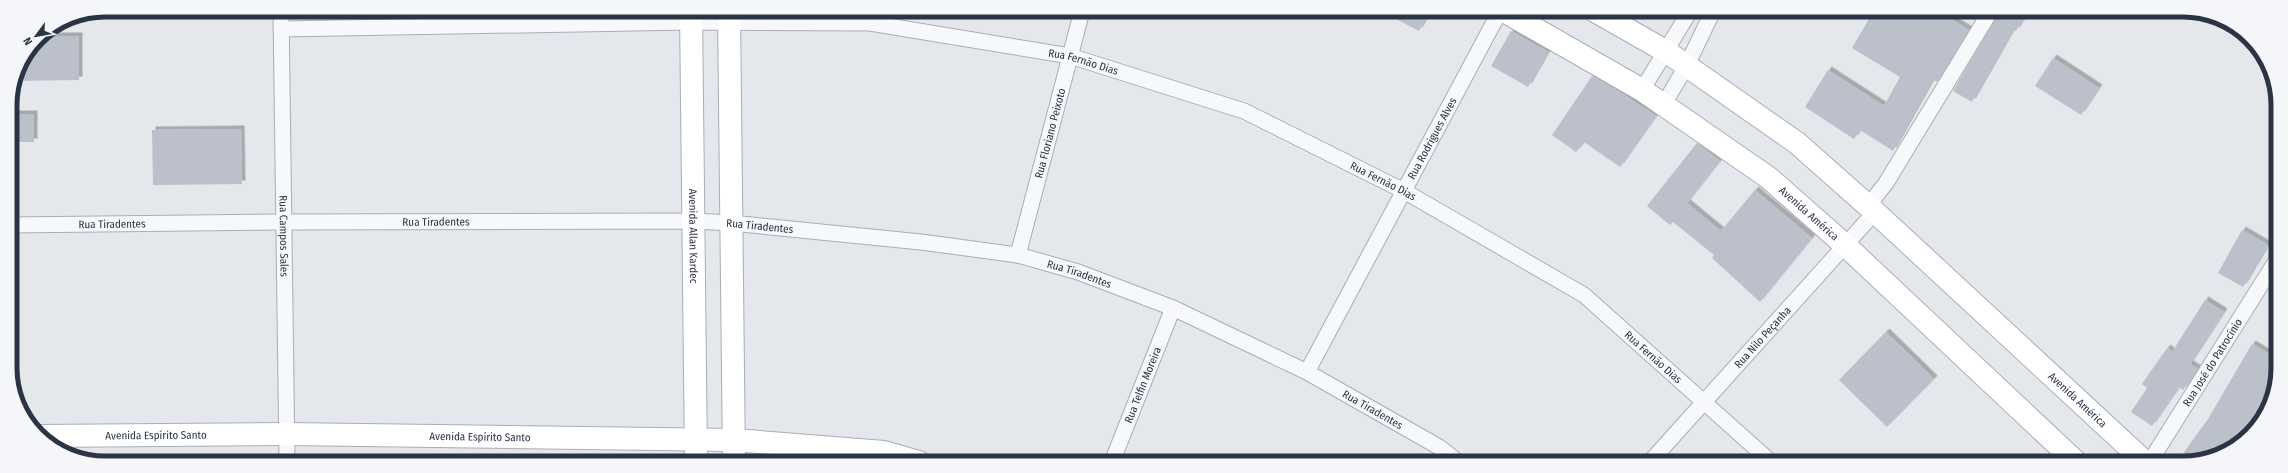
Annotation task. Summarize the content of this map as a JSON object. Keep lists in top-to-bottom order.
{
  "streets": {
    "main road": ["Avenida América", "Avenida Allan Kardec", "Avenida Espírito Santo"],
    "street": [
      "Rua Fernão Dias",
      "Rua Floriano Peixoto",
      "Rua Rodrigues Alves",
      "Rua Tiradentes",
      "Rua Campos Sales",
      "Rua Nilo Peçanha",
      "Rua José do Patrocínio",
      "Rua Telfin Moreira"
    ]
  },
  "crossings": [
    ["Rua Fernão Dias", "Rua Floriano Peixoto"],
    ["Rua Fernão Dias", "Rua Rodrigues Alves"],
    ["Rua Fernão Dias", "Rua Campos Sales"],
    ["Rua Fernão Dias", "Rua Nilo Peçanha"],
    ["Rua Floriano Peixoto", "Rua Tiradentes"],
    ["Rua Rodrigues Alves", "Rua Tiradentes"],
    ["Avenida América", "Rua Nilo Peçanha"],
    ["Rua Tiradentes", "Rua Campos Sales"],
    ["Rua Tiradentes", "Avenida Allan Kardec"],
    ["Rua Tiradentes", "Rua Telfin Moreira"],
    ["Rua Campos Sales", "Avenida Espírito Santo"],
    ["Avenida Allan Kardec", "Avenida Espírito Santo"]
  ],
  "north": "bottom left"
}
